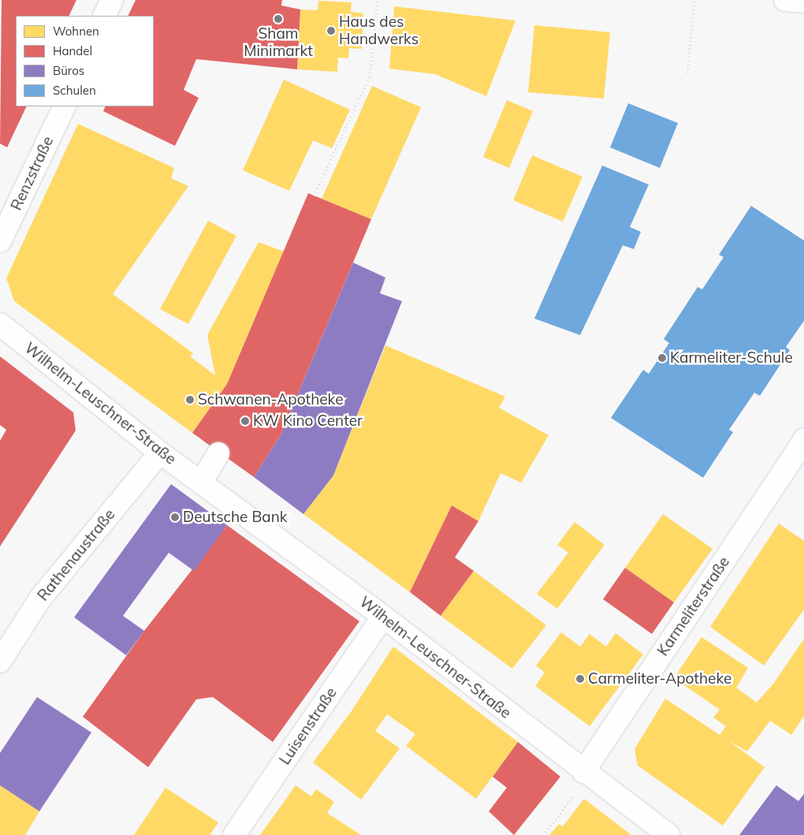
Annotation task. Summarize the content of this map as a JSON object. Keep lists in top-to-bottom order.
{
  "streets": {
    "street": [
      "Renzstraße",
      "Wilhelm-Leuschner-Straße",
      "Rathenaustraße",
      "Karmeliterstraße",
      "Luisenstraße"
    ]
  },
  "crossings": [
    ["Wilhelm-Leuschner-Straße", "Rathenaustraße"],
    ["Wilhelm-Leuschner-Straße", "Karmeliterstraße"],
    ["Wilhelm-Leuschner-Straße", "Luisenstraße"]
  ],
  "places": [
    "Sham Minimarkt",
    "Haus des Handwerks",
    "Karmeliter-Schule",
    "Schwanen-Apotheke",
    "KW Kino Center",
    "Deutsche Bank",
    "Carmeliter-Apotheke"
  ],
  "legend": [
    "Wohnen",
    "Handel",
    "Büros",
    "Schulen"
  ]
}
